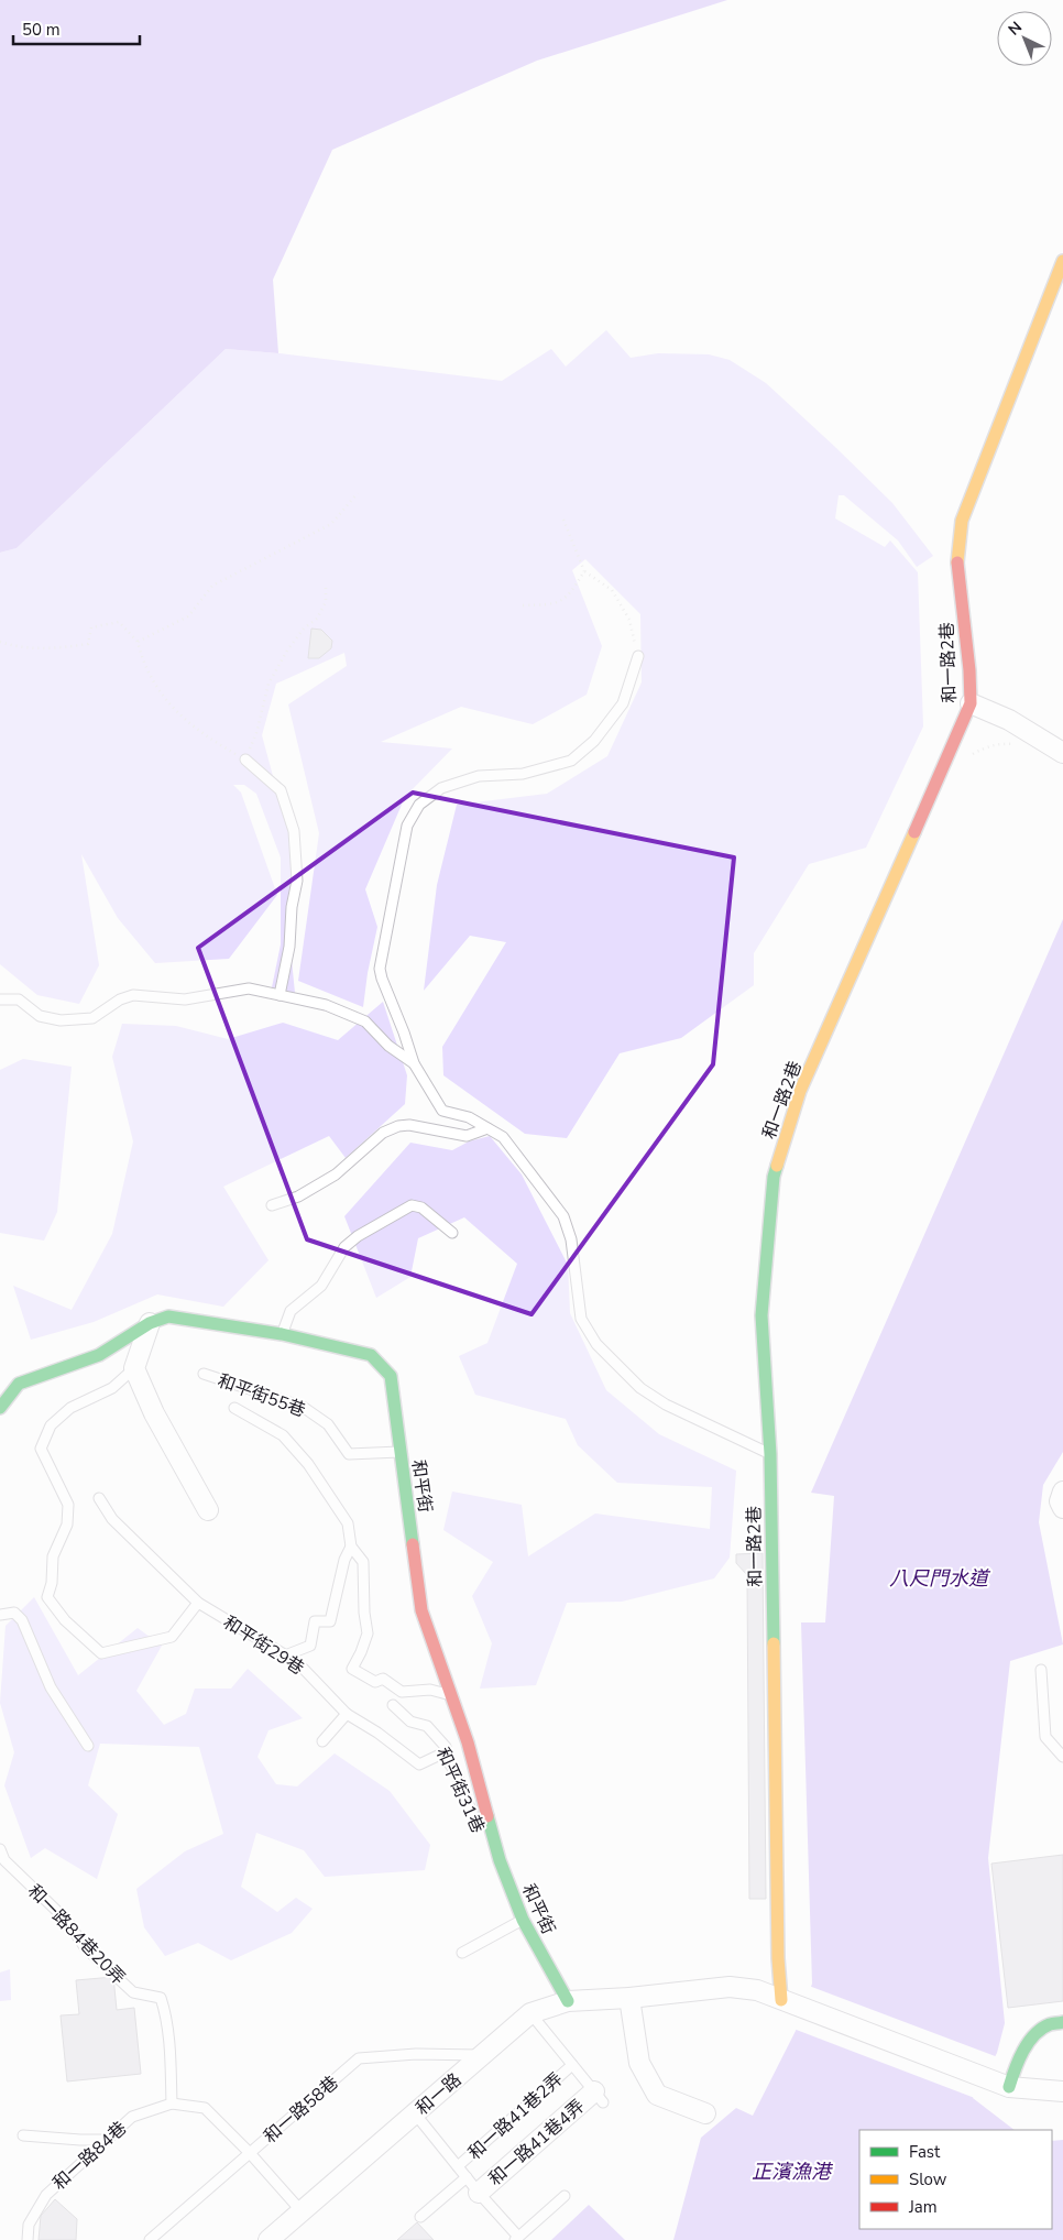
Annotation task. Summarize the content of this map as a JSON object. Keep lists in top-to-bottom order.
{
  "streets": {
    "street": [
      "和一路2巷",
      "和平街",
      "和一路",
      "和一路41巷4弄"
    ],
    "lane": [
      "和平街55巷",
      "和平街29巷",
      "和平街31巷",
      "和一路84巷20弄",
      "和一路58巷",
      "和一路41巷2弄",
      "和一路84巷"
    ]
  },
  "crossings": [
    ["和一路2巷", "和一路"],
    ["和平街55巷", "和平街"],
    ["和平街", "和平街31巷"],
    ["和平街", "和一路"],
    ["和平街29巷", "和平街31巷"],
    ["和一路84巷20弄", "和一路84巷"],
    ["和一路", "和一路58巷"],
    ["和一路", "和一路84巷"],
    ["和一路58巷", "和一路84巷"]
  ],
  "water": ["八尺門水道", "正濱漁港"],
  "legend": ["Fast", "Slow", "Jam"],
  "scale_bar": "50 m",
  "north": "top left"
}
